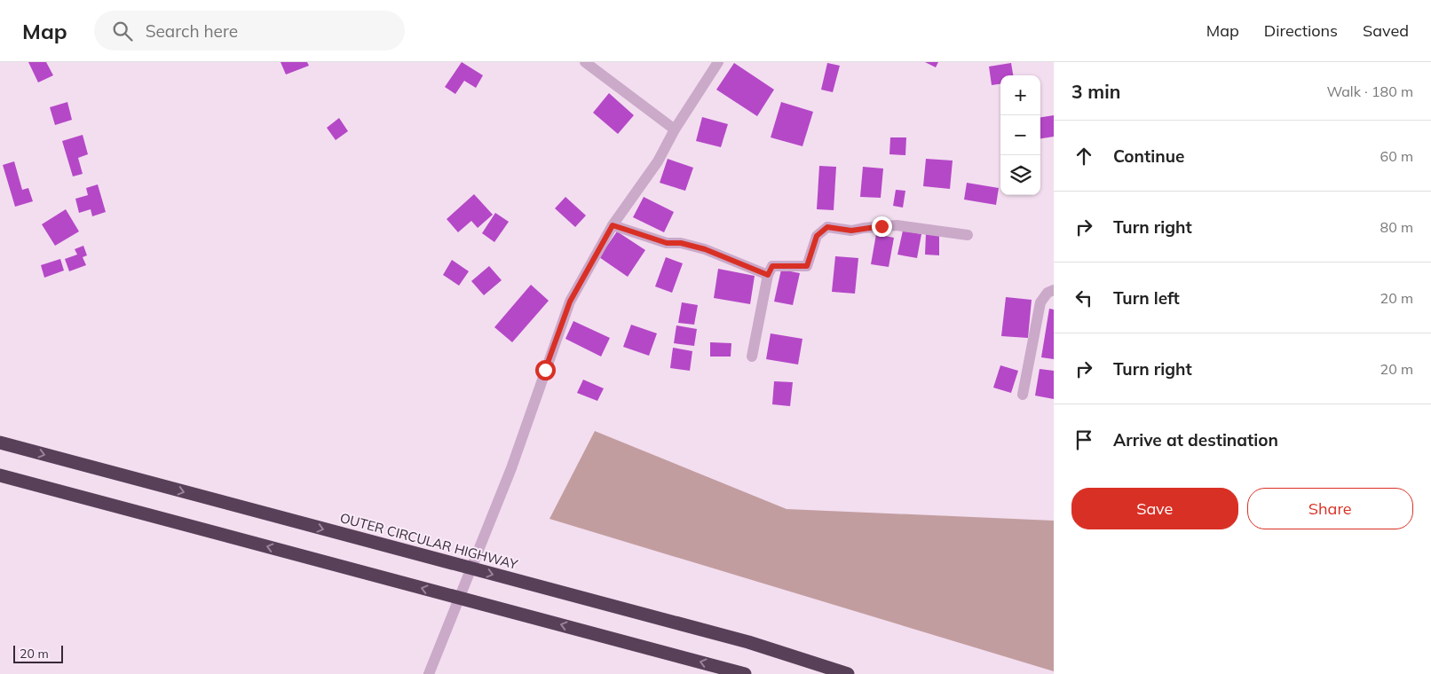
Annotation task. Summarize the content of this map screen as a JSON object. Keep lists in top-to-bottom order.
{
  "streets": {
    "highway": ["OUTER CIRCULAR HIGHWAY"]
  },
  "scale_bar": "20 m",
  "page": {
    "header": "Map",
    "search": "Search here",
    "nav": ["Map", "Directions", "Saved"],
    "heading": ["3 min", "Walk · 180 m"],
    "map_buttons": ["+", "−"],
    "list": [
      ["Continue", "60 m"],
      ["Turn right", "80 m"],
      ["Turn left", "20 m"],
      ["Turn right", "20 m"],
      "Arrive at destination"
    ],
    "buttons": ["Save", "Share"],
    "scale": "20 m"
  }
}
